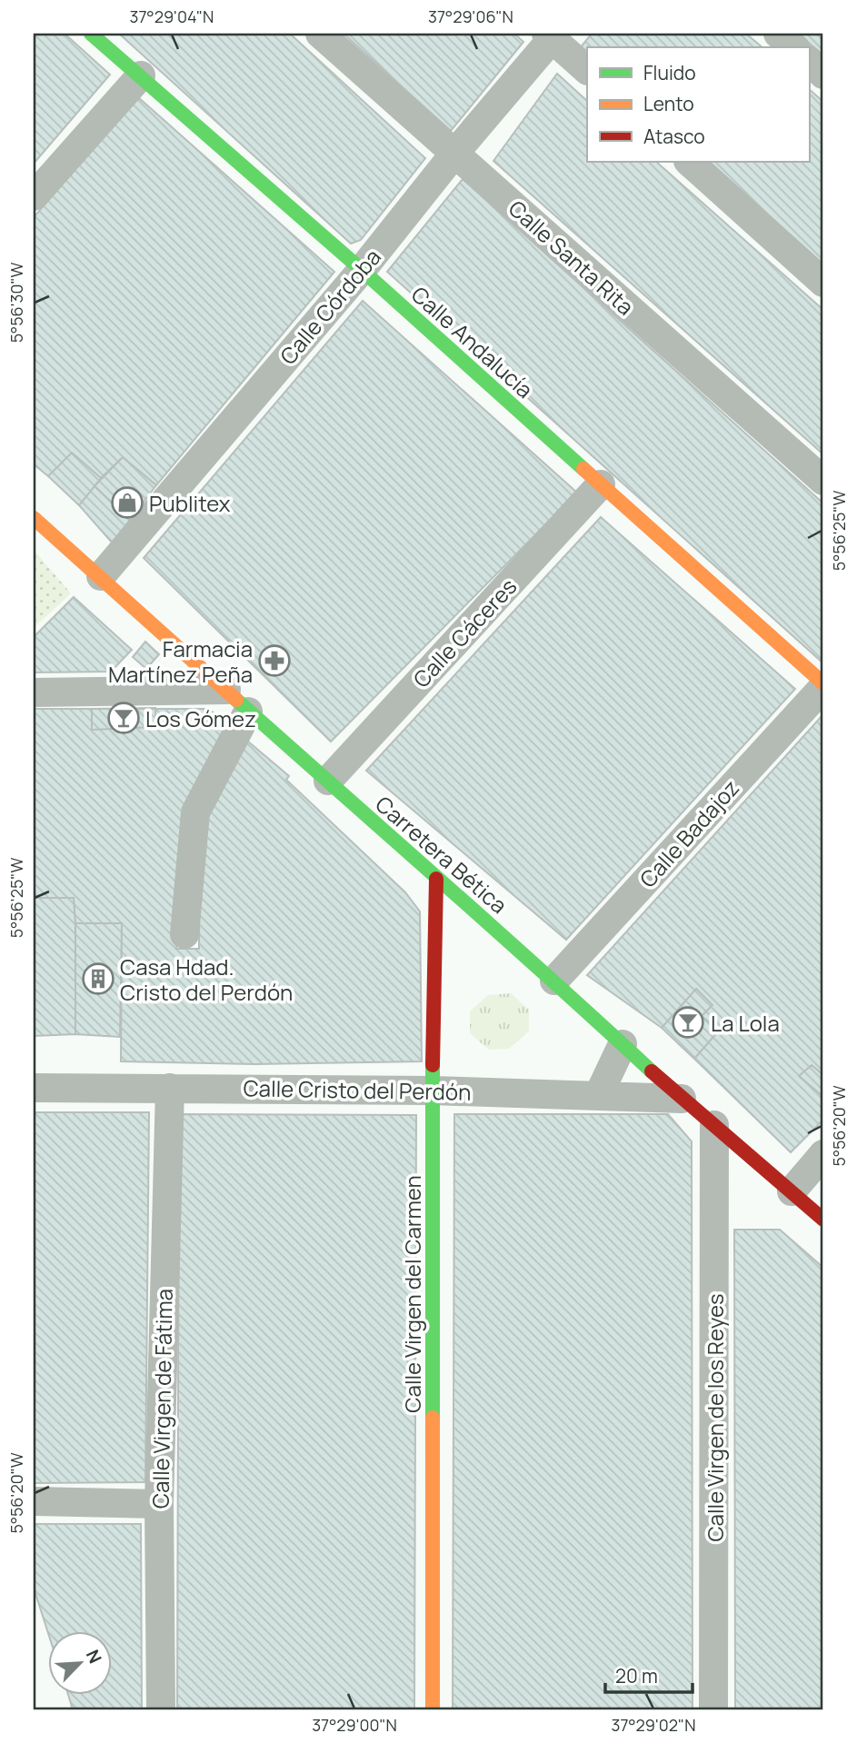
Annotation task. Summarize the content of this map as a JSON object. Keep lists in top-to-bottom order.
{
  "streets": {
    "street": [
      "Calle Santa Rita",
      "Calle Córdoba",
      "Calle Andalucía",
      "Calle Cáceres",
      "Calle Badajoz",
      "Carretera Bética",
      "Calle Cristo del Perdón",
      "Calle Virgen del Carmen",
      "Calle Virgen de Fátima",
      "Calle Virgen de los Reyes"
    ]
  },
  "crossings": [
    ["Calle Santa Rita", "Calle Córdoba"],
    ["Calle Córdoba", "Calle Andalucía"],
    ["Calle Córdoba", "Carretera Bética"],
    ["Calle Andalucía", "Calle Cáceres"],
    ["Calle Andalucía", "Calle Badajoz"],
    ["Calle Cáceres", "Carretera Bética"],
    ["Calle Badajoz", "Carretera Bética"],
    ["Carretera Bética", "Calle Cristo del Perdón"],
    ["Carretera Bética", "Calle Virgen del Carmen"],
    ["Carretera Bética", "Calle Virgen de los Reyes"],
    ["Calle Cristo del Perdón", "Calle Virgen del Carmen"],
    ["Calle Cristo del Perdón", "Calle Virgen de Fátima"]
  ],
  "places": {
    "shop": ["Publitex"],
    "pharmacy": ["Farmacia Martínez Peña"],
    "bar": ["Los Gómez", "La Lola"],
    "building": ["Casa Hdad. Cristo del Perdón"]
  },
  "legend": ["Fluido", "Lento", "Atasco"],
  "scale_bar": "20 m",
  "north": "top right",
  "coordinates": [
    "37°29'04\"N",
    "37°29'06\"N",
    "5°56'30\"W",
    "5°56'25\"W",
    "5°56'20\"W",
    "37°29'00\"N",
    "37°29'02\"N"
  ]
}
